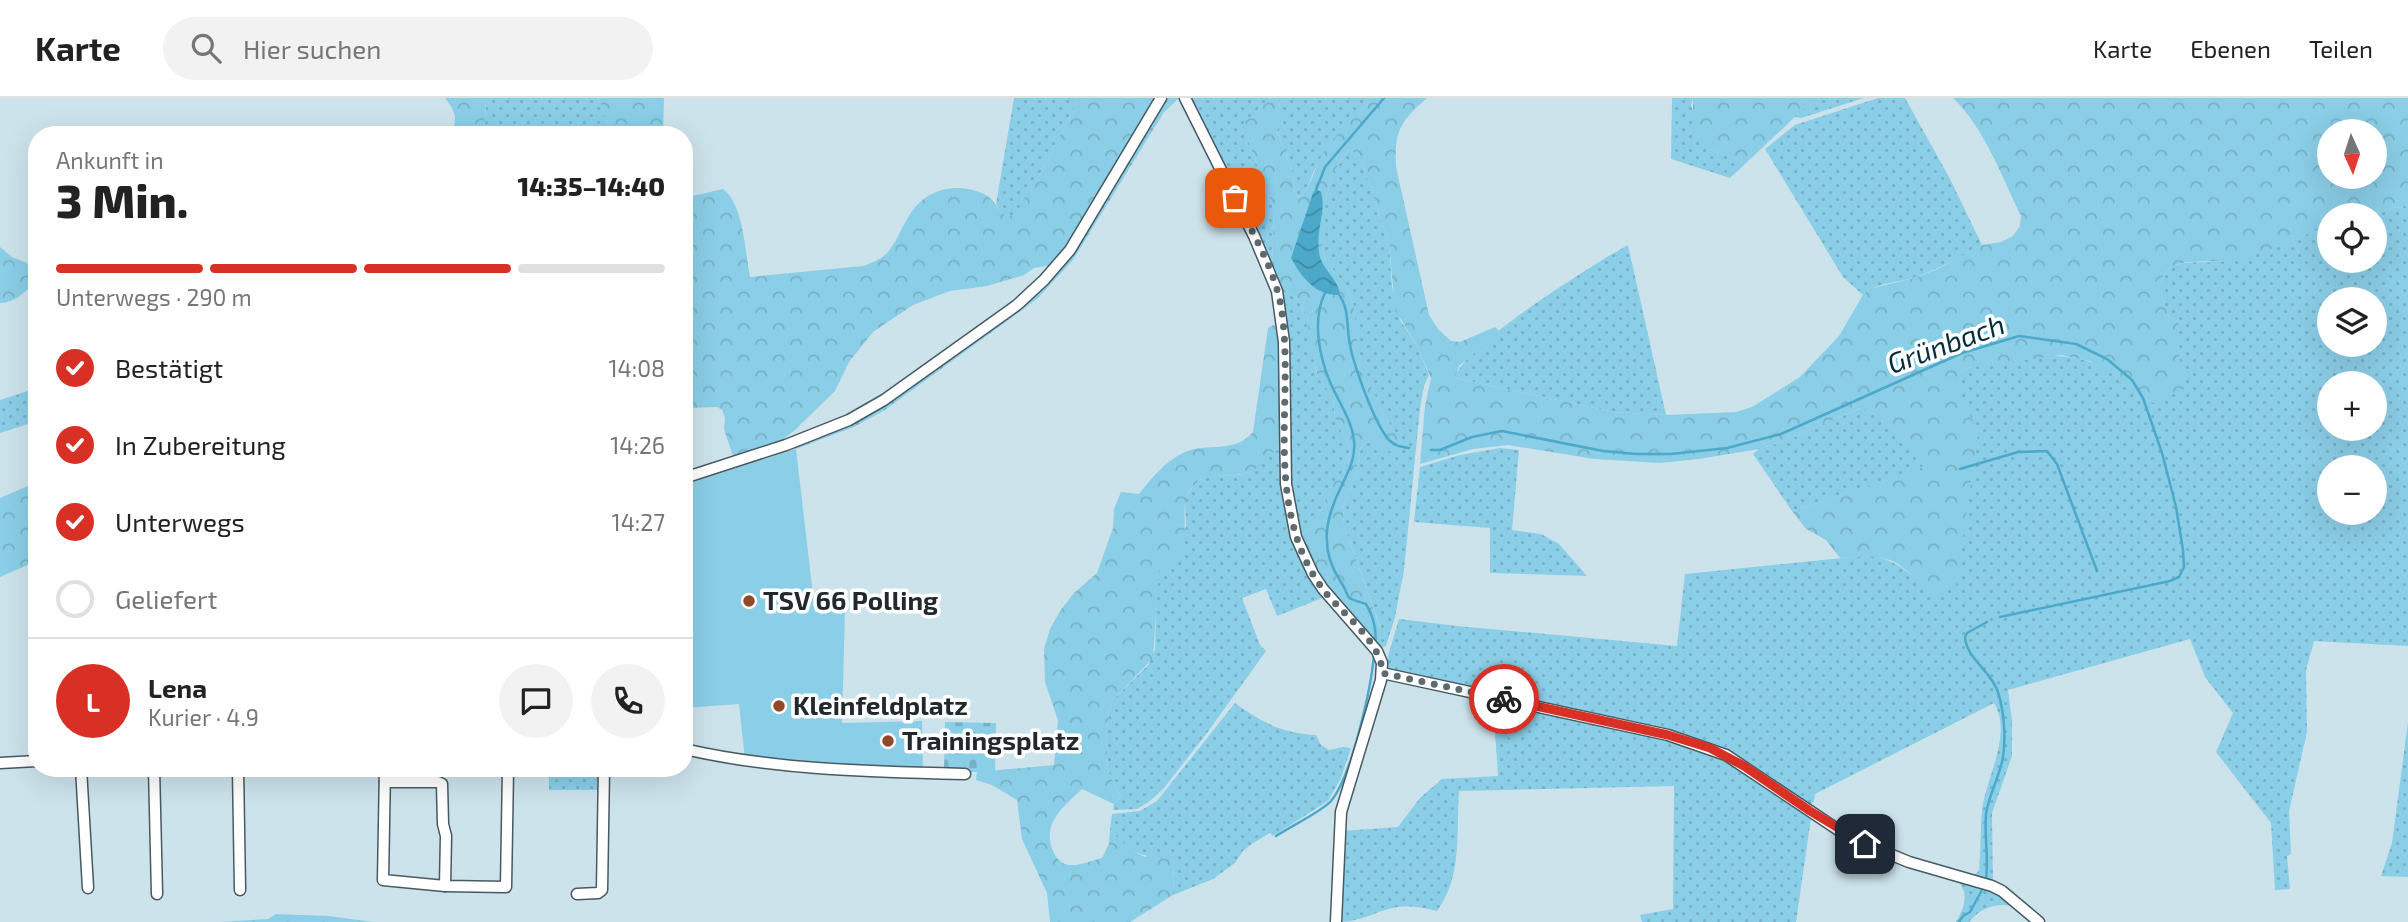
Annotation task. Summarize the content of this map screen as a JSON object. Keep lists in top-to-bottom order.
{
  "water": ["Grünbach"],
  "places": ["TSV 66 Polling", "Kleinfeldplatz", "Trainingsplatz"],
  "north": "bottom",
  "page": {
    "header": "Karte",
    "search": "Hier suchen",
    "nav": ["Karte", "Ebenen", "Teilen"],
    "map_buttons": ["+", "−"],
    "heading": ["3 Min.", "Ankunft in", "14:35–14:40"],
    "panel": ["Lena", "Kurier · 4.9"],
    "bar": "Unterwegs · 290 m",
    "list": [
      ["Bestätigt", "14:08"],
      ["In Zubereitung", "14:26"],
      ["Unterwegs", "14:27"],
      "Geliefert"
    ],
    "round": "L"
  }
}
